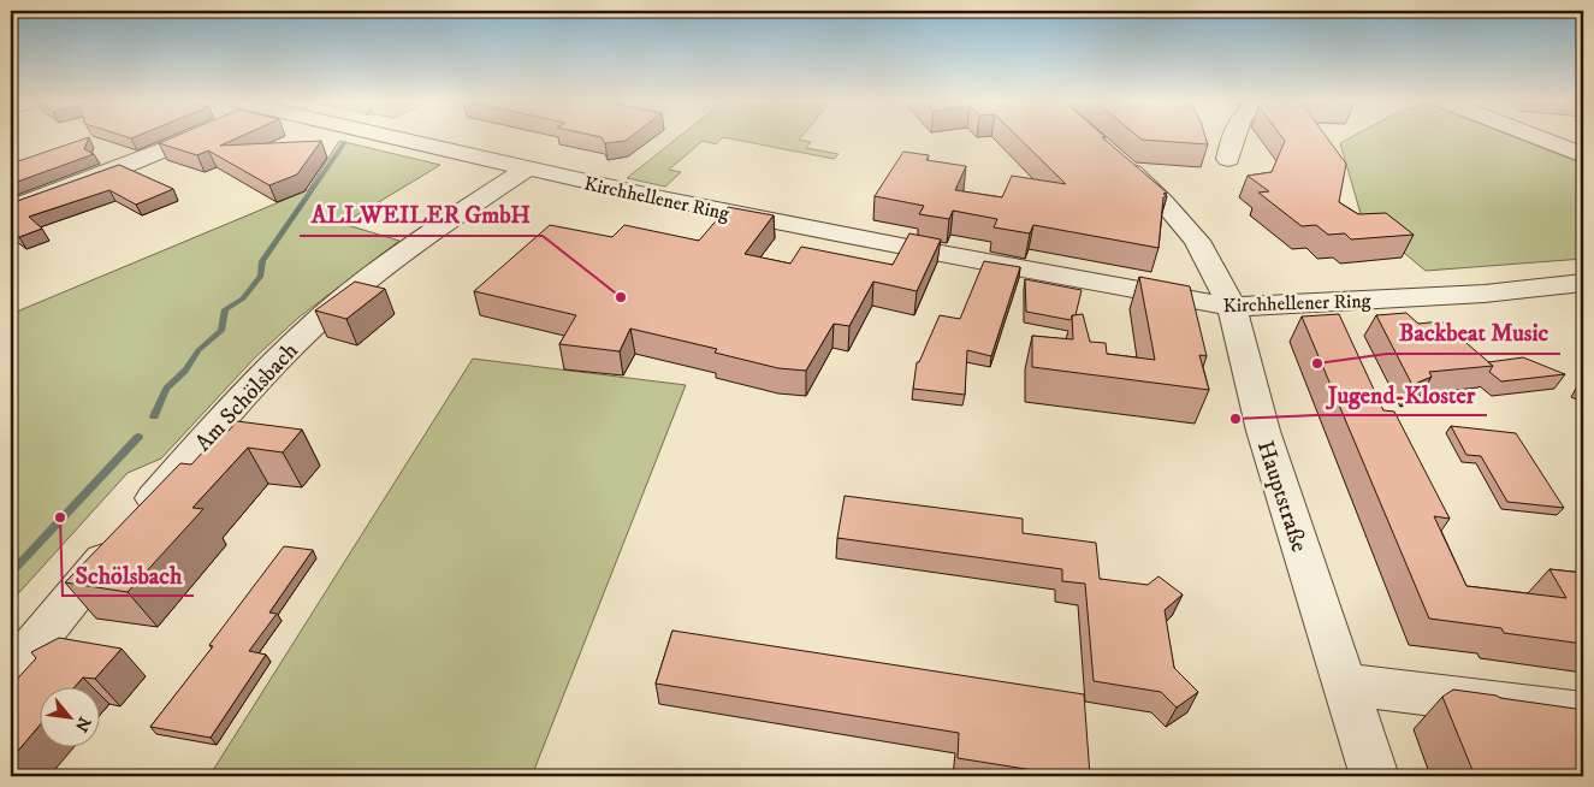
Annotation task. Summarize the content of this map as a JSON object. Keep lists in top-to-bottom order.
{
  "streets": {
    "street": ["Kirchhellener Ring", "Am Schölsbach", "Hauptstraße"]
  },
  "crossings": [
    ["Kirchhellener Ring", "Am Schölsbach"],
    ["Kirchhellener Ring", "Hauptstraße"]
  ],
  "places": [
    "ALLWEILER GmbH",
    "Backbeat Music",
    "Jugend-Kloster",
    "Schölsbach"
  ],
  "north": "bottom right"
}
